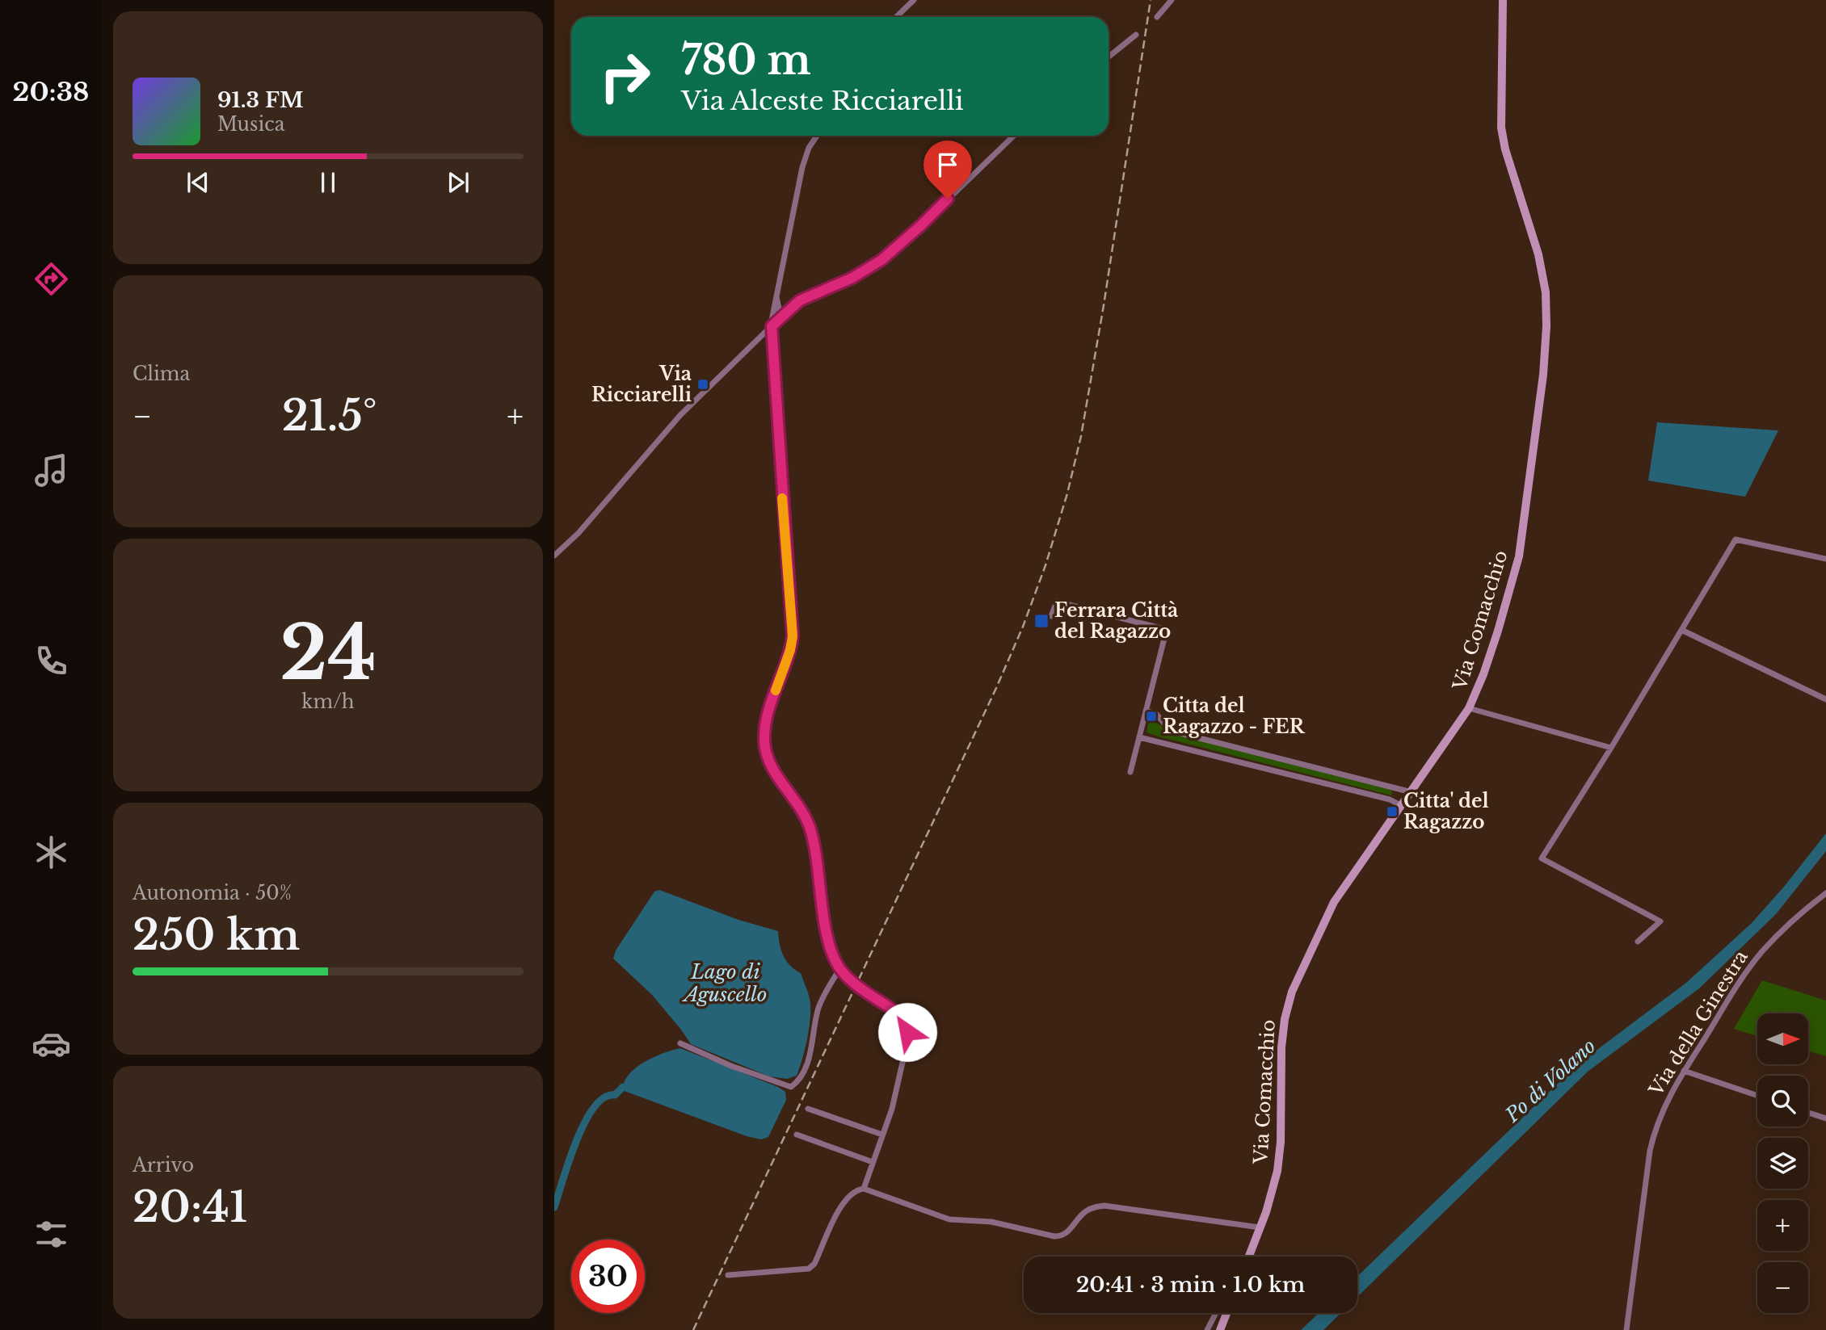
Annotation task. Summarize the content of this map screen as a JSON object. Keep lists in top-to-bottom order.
{
  "streets": {
    "main road": ["Via Comacchio"],
    "street": ["Via della Ginestra"]
  },
  "water": ["Lago di Aguscello", "Po di Volano"],
  "places": {
    "transit": [
      "Via Ricciarelli",
      "Ferrara Città del Ragazzo",
      "Citta del Ragazzo - FER",
      "Citta' del Ragazzo"
    ]
  },
  "north": "right",
  "page": {
    "tabs": "20:38",
    "turn": ["780 m", "Via Alceste Ricciarelli"],
    "song": ["91.3 FM", "Musica"],
    "tile": [
      "Clima",
      ["24", "km/h"],
      ["Autonomia · 50%", "250 km"],
      ["Arrivo", "20:41"]
    ],
    "heat": ["−", "21.5°", "+"],
    "map_buttons": ["+", "−"],
    "limit": "30",
    "trip": "20:41 · 3 min · 1.0 km"
  }
}
